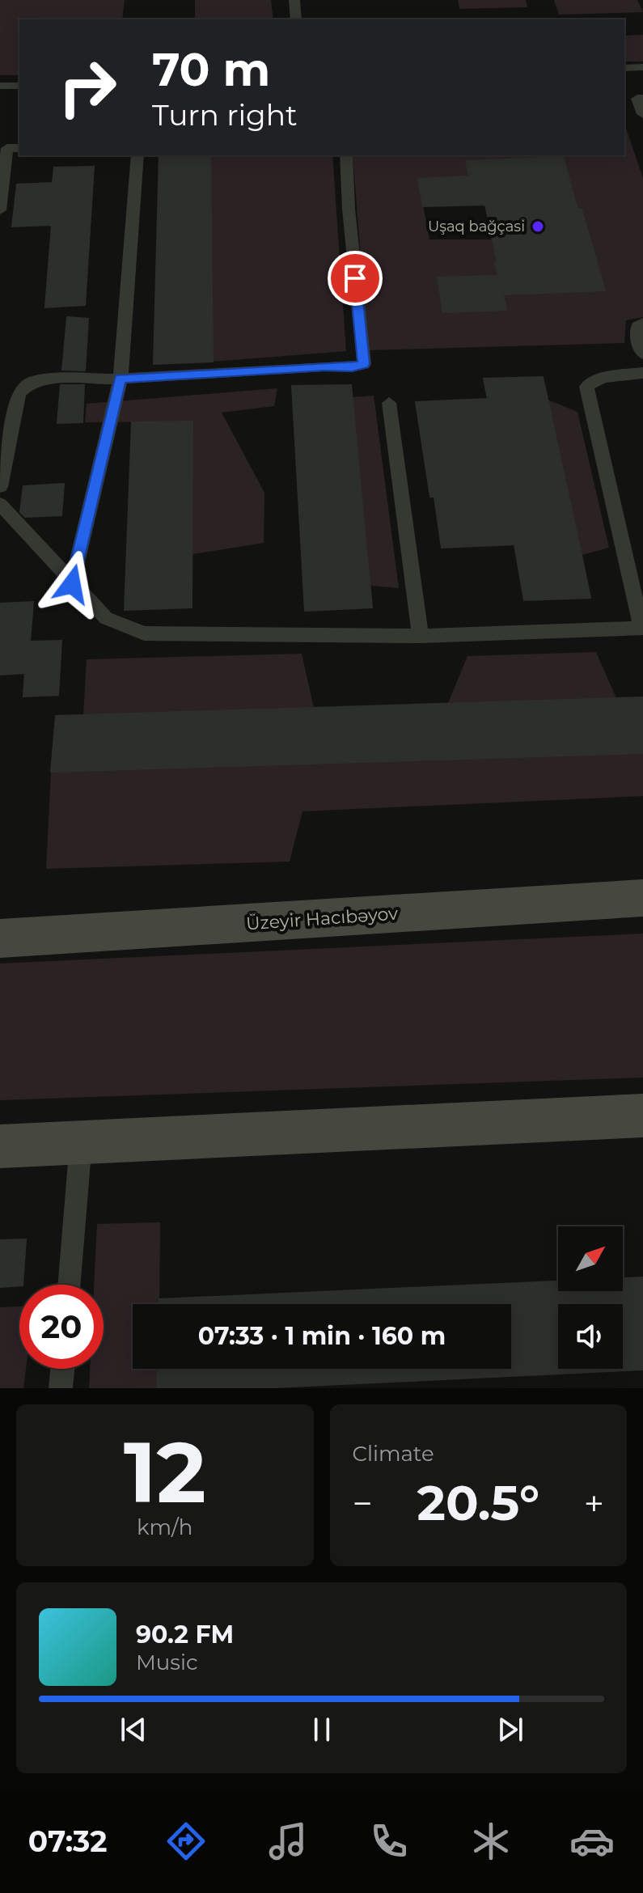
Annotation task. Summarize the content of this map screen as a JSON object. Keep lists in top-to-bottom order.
{
  "streets": {
    "street": ["Üzeyir Hacıbəyov"]
  },
  "places": ["Uşaq bağçasi"],
  "north": "top right",
  "page": {
    "turn": ["70 m", "Turn right"],
    "limit": "20",
    "trip": "07:33 · 1 min · 160 m",
    "tile": [
      ["12", "km/h"],
      "Climate"
    ],
    "heat": ["−", "20.5°", "+"],
    "song": ["90.2 FM", "Music"],
    "tabs": "07:32"
  }
}
